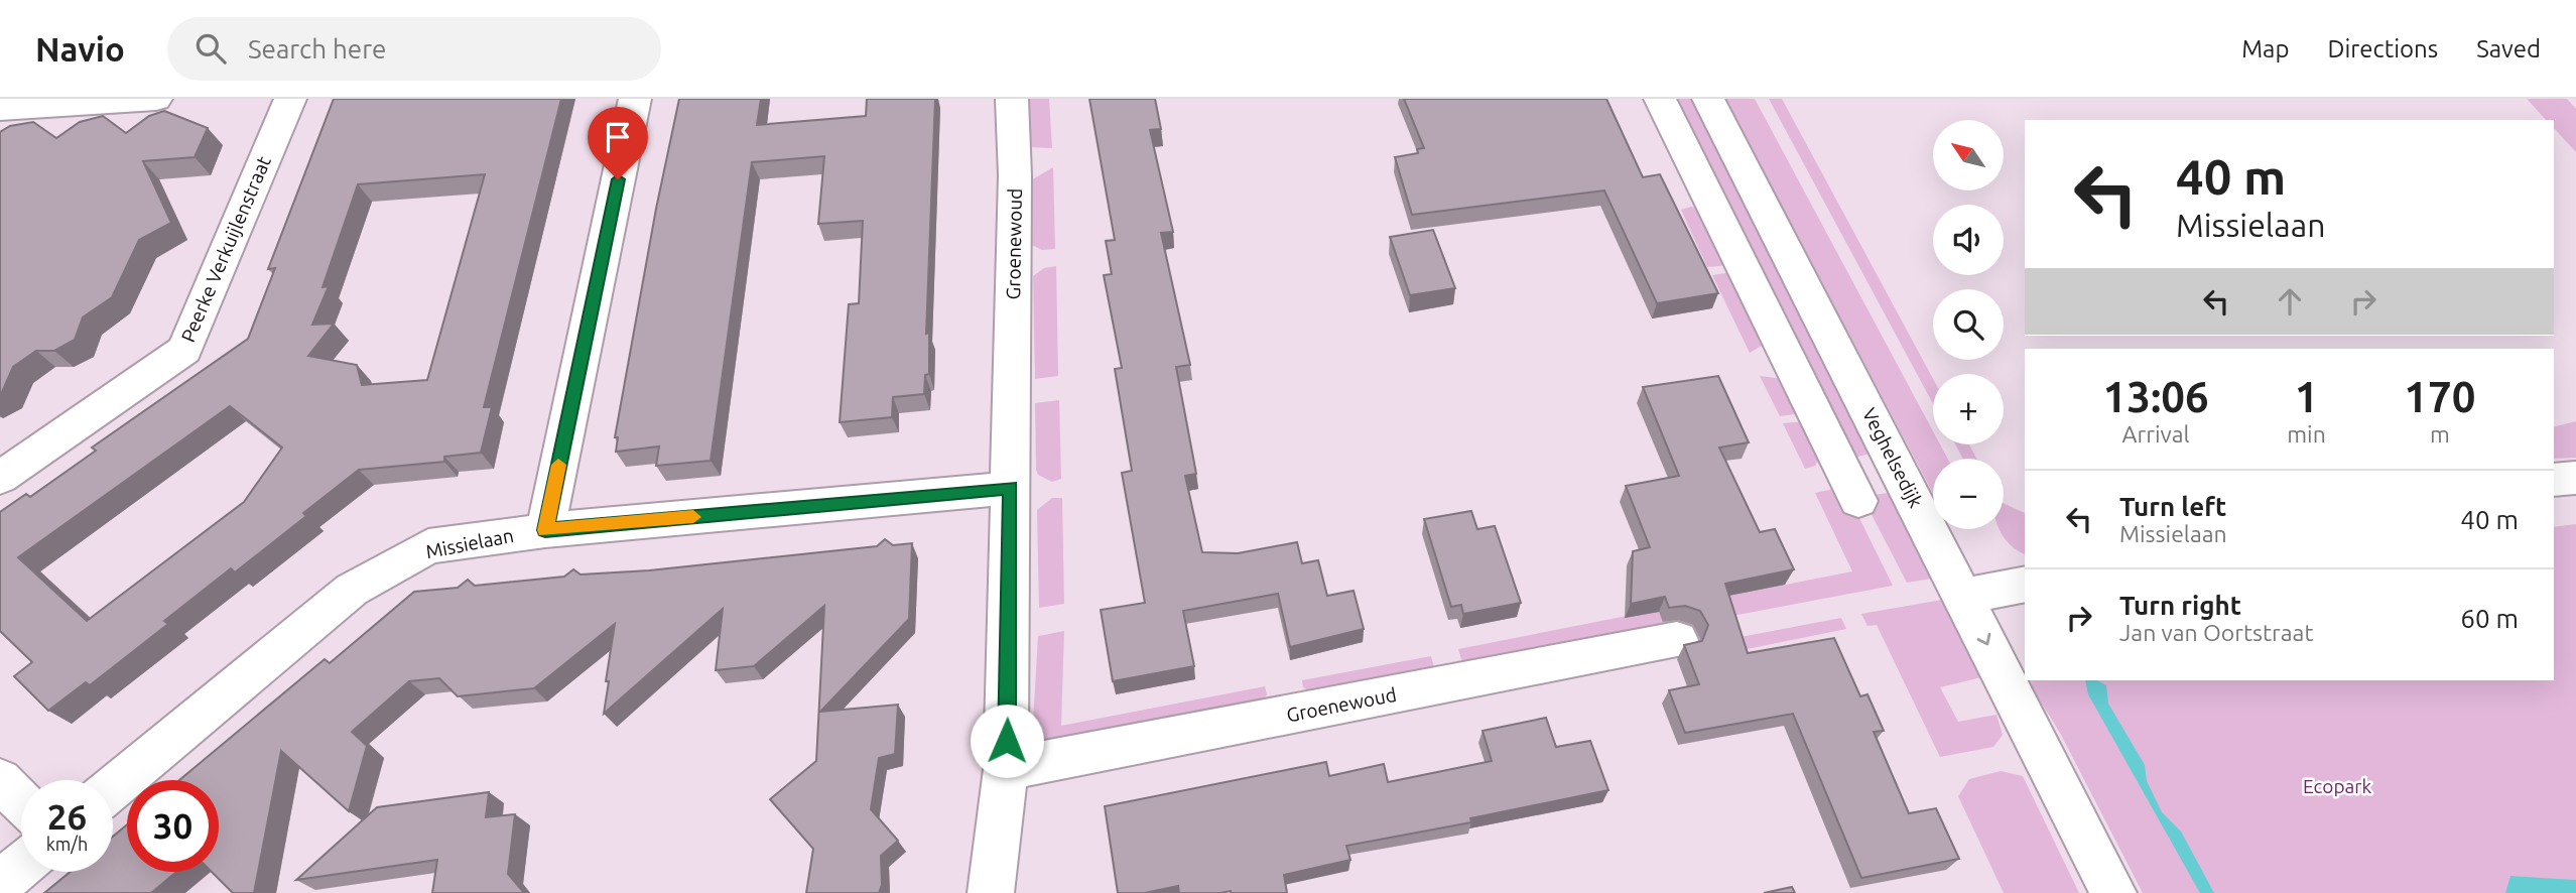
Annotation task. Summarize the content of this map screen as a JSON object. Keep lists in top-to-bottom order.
{
  "streets": {
    "street": [
      "Groenewoud",
      "Peerke Verkuijlenstraat",
      "Veghelsedijk",
      "Missielaan"
    ]
  },
  "crossings": [
    ["Groenewoud", "Missielaan"]
  ],
  "one_way": ["Veghelsedijk"],
  "parks": ["Ecopark"],
  "north": "top left",
  "page": {
    "header": "Navio",
    "search": "Search here",
    "nav": ["Map", "Directions", "Saved"],
    "map_buttons": ["+", "−"],
    "turn": ["40 m", "Missielaan"],
    "eta": [
      "13:06",
      "Arrival",
      "1",
      "min",
      "170",
      "m"
    ],
    "list": [
      {
        "name": "Turn left",
        "note": "Missielaan",
        "value": "40 m"
      },
      {
        "name": "Turn right",
        "note": "Jan van Oortstraat",
        "value": "60 m"
      }
    ],
    "speed": "26 km/h",
    "limit": "30"
  }
}
